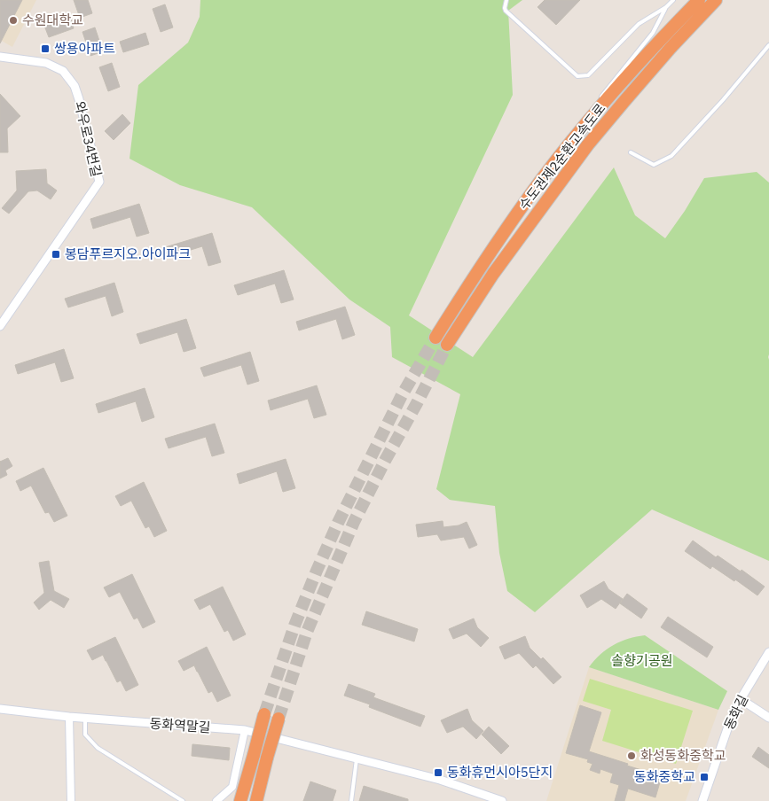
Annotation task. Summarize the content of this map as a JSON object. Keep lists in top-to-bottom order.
{
  "streets": {
    "highway": ["수도권제2순환고속도로"],
    "street": ["와우로34번길", "동화길", "동화역말길"]
  },
  "parks": ["솔향기공원"],
  "places": {
    "other": ["수원대학교", "화성동화중학교"],
    "transit": [
      "쌍용아파트",
      "봉담푸르지오.아이파크",
      "동화휴먼시아5단지",
      "동화중학교"
    ]
  }
}
